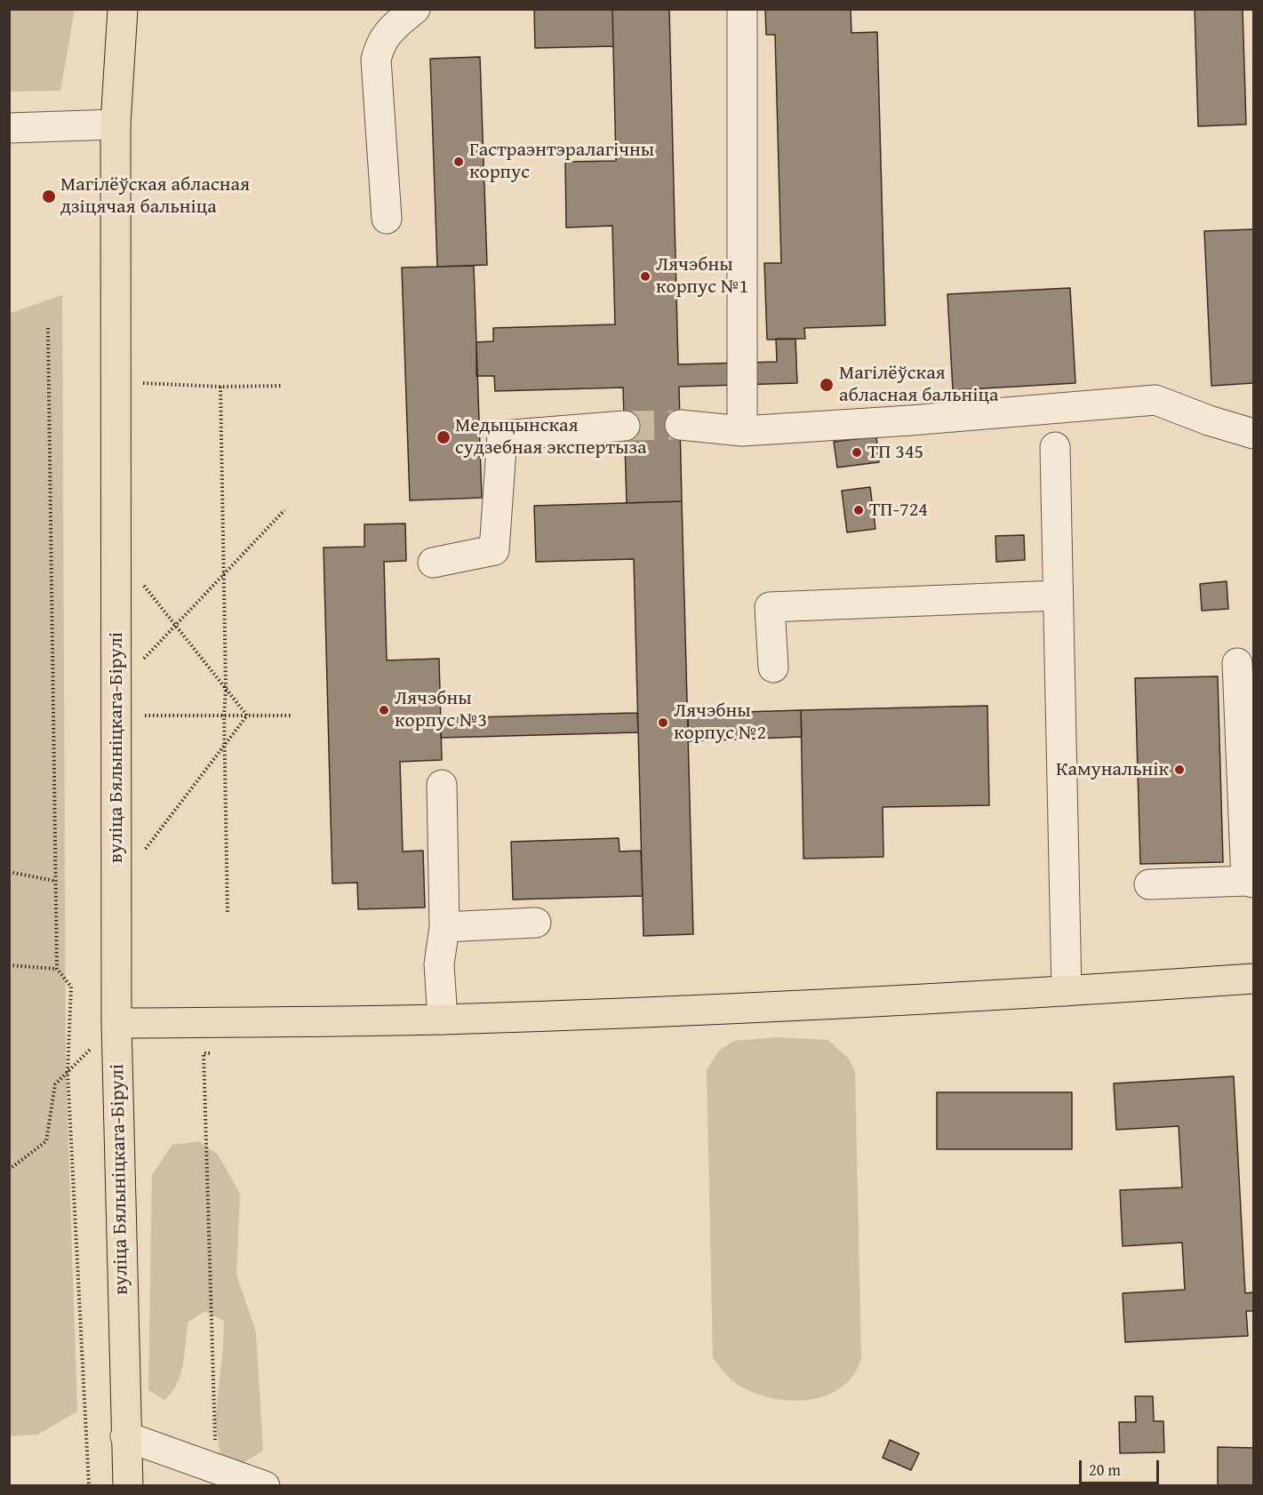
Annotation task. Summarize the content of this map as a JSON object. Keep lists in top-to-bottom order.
{
  "streets": {
    "main road": ["вуліца Бялыніцкага-Бірулі"]
  },
  "places": [
    "Гастраэнтэралагічны корпус",
    "Магілёўская абласная дзіцячая бальніца",
    "Лячэбны корпус №1",
    "Магілёўская абласная бальніца",
    "Медыцынская судзебная экспертыза",
    "ТП 345",
    "ТП-724",
    "Лячэбны корпус №3",
    "Лячэбны корпус №2",
    "Камунальнік"
  ],
  "scale_bar": "20 m"
}
